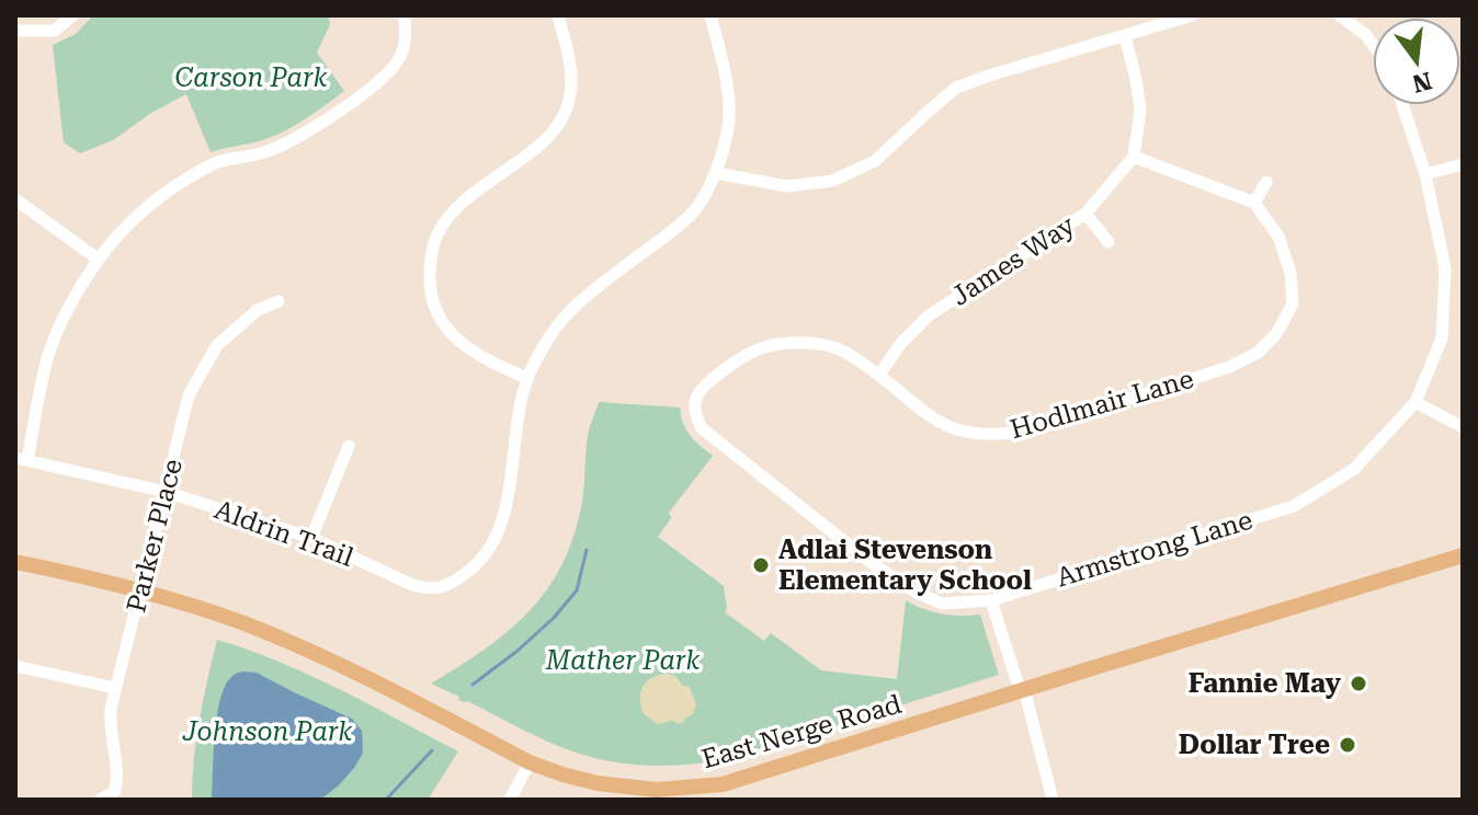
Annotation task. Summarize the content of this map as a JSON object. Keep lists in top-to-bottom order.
{
  "streets": {
    "main road": ["East Nerge Road"],
    "street": [
      "James Way",
      "Hodlmair Lane",
      "Aldrin Trail",
      "Parker Place",
      "Armstrong Lane"
    ]
  },
  "crossings": [
    ["James Way", "Hodlmair Lane"],
    ["Hodlmair Lane", "Armstrong Lane"],
    ["Aldrin Trail", "Parker Place"],
    ["Parker Place", "East Nerge Road"]
  ],
  "parks": ["Carson Park", "Mather Park", "Johnson Park"],
  "places": ["Adlai Stevenson Elementary School", "Fannie May", "Dollar Tree"],
  "north": "bottom"
}
